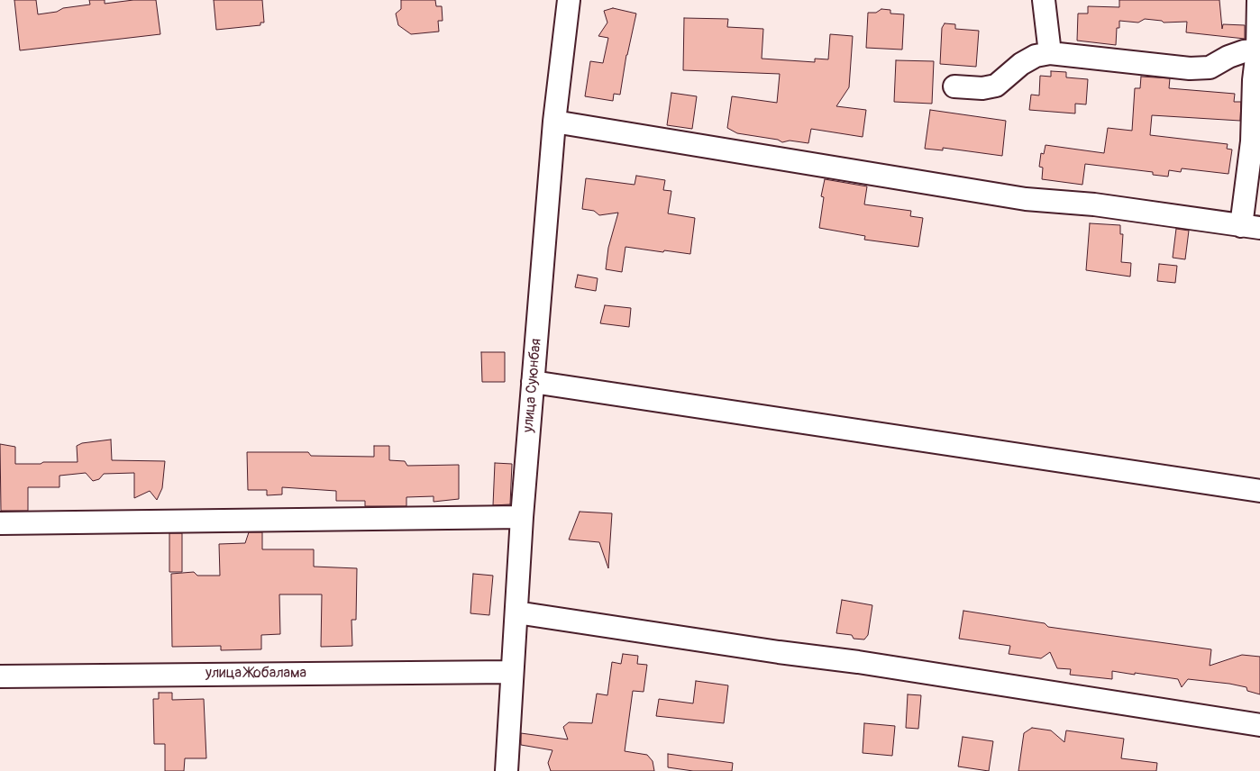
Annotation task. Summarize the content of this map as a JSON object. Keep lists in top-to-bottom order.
{
  "streets": {
    "street": ["улица Суюнбая", "улица Жобалама"]
  },
  "crossings": [
    ["улица Суюнбая", "улица Жобалама"]
  ]
}
